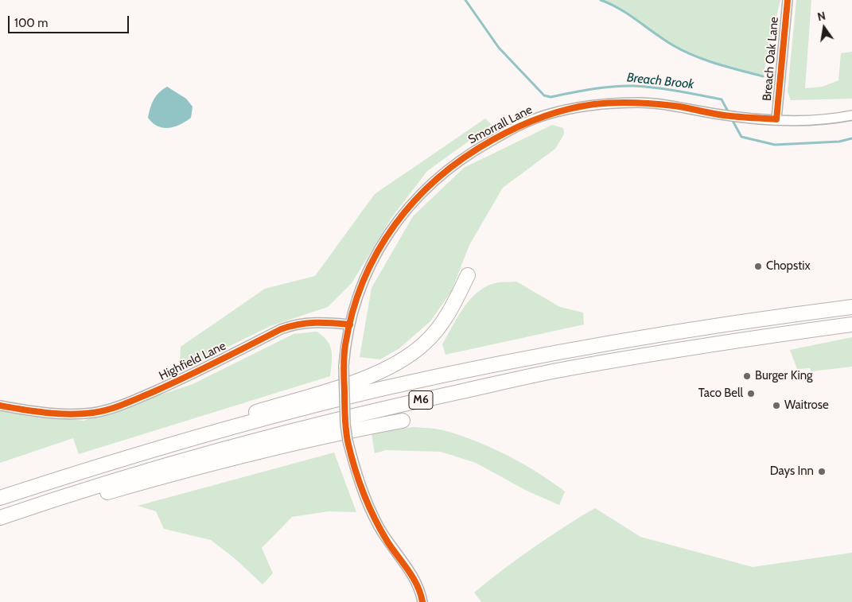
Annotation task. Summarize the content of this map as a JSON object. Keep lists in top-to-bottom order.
{
  "streets": {
    "highway": ["M6"],
    "street": ["Breach Oak Lane", "Smorrall Lane", "Highfield Lane"]
  },
  "crossings": [
    ["Breach Oak Lane", "Smorrall Lane"],
    ["Smorrall Lane", "Highfield Lane"]
  ],
  "water": ["Breach Brook"],
  "places": [
    "Chopstix",
    "Burger King",
    "Taco Bell",
    "Waitrose",
    "Days Inn"
  ],
  "scale_bar": "100 m",
  "north": "top"
}
